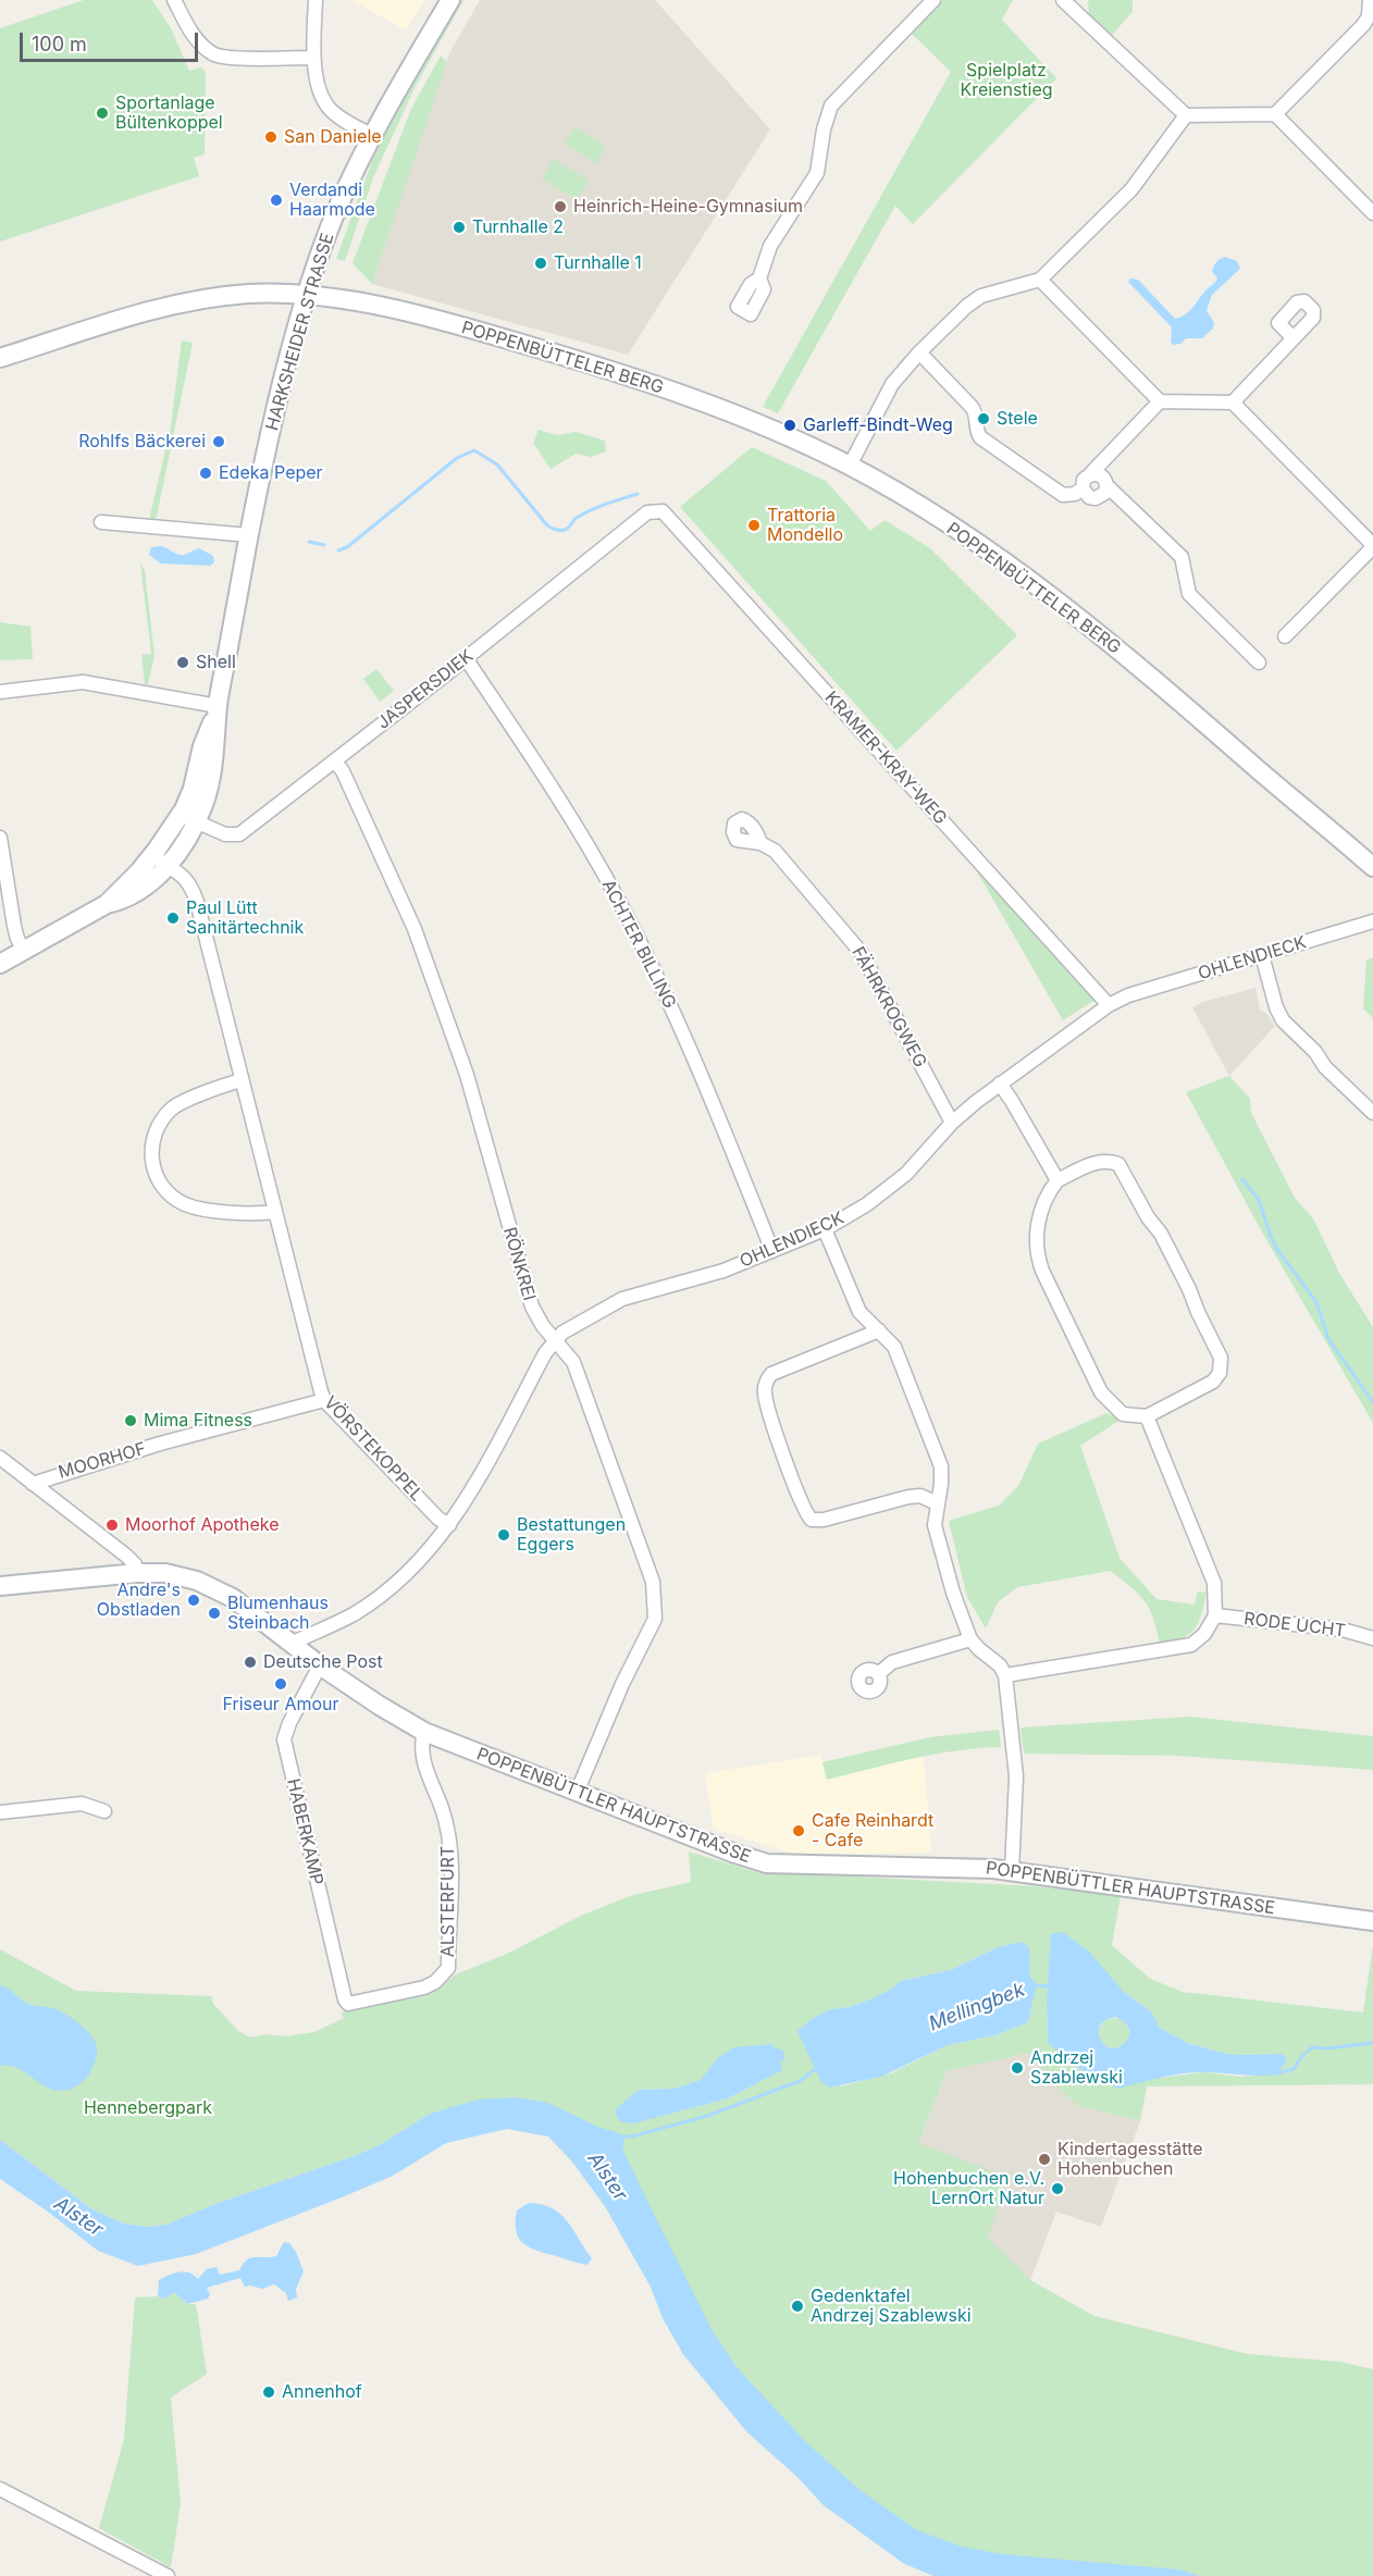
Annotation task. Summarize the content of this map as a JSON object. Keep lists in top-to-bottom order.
{
  "streets": {
    "main road": ["HARKSHEIDER STRASSE", "POPPENBÜTTELER BERG", "POPPENBÜTTLER HAUPTSTRASSE"],
    "street": [
      "JASPERSDIEK",
      "KRAMER-KRAY-WEG",
      "ACHTER BILLING",
      "OHLENDIECK",
      "FÄHRKROGWEG",
      "RÖNKREI",
      "VÖRSTEKOPPEL",
      "MOORHOF",
      "RODE UCHT",
      "HABERKAMP",
      "ALSTERFURT"
    ]
  },
  "crossings": [
    ["HARKSHEIDER STRASSE", "POPPENBÜTTELER BERG"],
    ["HARKSHEIDER STRASSE", "JASPERSDIEK"],
    ["HARKSHEIDER STRASSE", "VÖRSTEKOPPEL"],
    ["JASPERSDIEK", "KRAMER-KRAY-WEG"],
    ["JASPERSDIEK", "ACHTER BILLING"],
    ["JASPERSDIEK", "RÖNKREI"],
    ["KRAMER-KRAY-WEG", "OHLENDIECK"],
    ["ACHTER BILLING", "OHLENDIECK"],
    ["OHLENDIECK", "FÄHRKROGWEG"],
    ["OHLENDIECK", "RÖNKREI"],
    ["OHLENDIECK", "VÖRSTEKOPPEL"],
    ["OHLENDIECK", "POPPENBÜTTLER HAUPTSTRASSE"],
    ["RÖNKREI", "POPPENBÜTTLER HAUPTSTRASSE"],
    ["VÖRSTEKOPPEL", "MOORHOF"],
    ["MOORHOF", "POPPENBÜTTLER HAUPTSTRASSE"],
    ["POPPENBÜTTLER HAUPTSTRASSE", "HABERKAMP"],
    ["POPPENBÜTTLER HAUPTSTRASSE", "ALSTERFURT"],
    ["HABERKAMP", "ALSTERFURT"]
  ],
  "water": ["Mellingbek", "Alster"],
  "parks": ["Spielplatz Kreienstieg", "Hennebergpark"],
  "places": [
    "Sportanlage Bültenkoppel",
    "San Daniele",
    "Verdandi Haarmode",
    "Heinrich-Heine-Gymnasium",
    "Turnhalle 2",
    "Turnhalle 1",
    "Stele",
    "Garleff-Bindt-Weg",
    "Rohlfs Bäckerei",
    "Edeka Peper",
    "Trattoria Mondello",
    "Shell",
    "Paul Lütt Sanitärtechnik",
    "Mima Fitness",
    "Moorhof Apotheke",
    "Bestattungen Eggers",
    "Andre's Obstladen",
    "Blumenhaus Steinbach",
    "Deutsche Post",
    "Friseur Amour",
    "Cafe Reinhardt - Cafe",
    "Andrzej Szablewski",
    "Kindertagesstätte Hohenbuchen",
    "Hohenbuchen e.V. LernOrt Natur",
    "Gedenktafel Andrzej Szablewski",
    "Annenhof"
  ],
  "scale_bar": "100 m"
}
